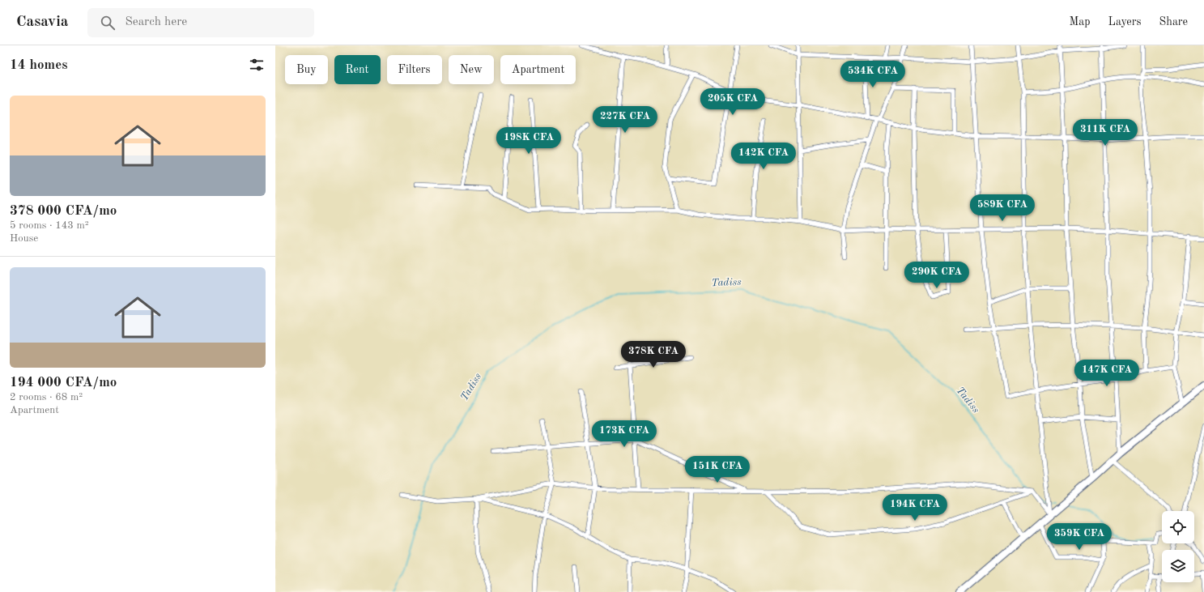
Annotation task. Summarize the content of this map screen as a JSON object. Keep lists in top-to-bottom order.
{
  "water": ["Tadiss"],
  "page": {
    "header": "Casavia",
    "search": "Search here",
    "nav": ["Map", "Layers", "Share"],
    "heading": "14 homes",
    "chip": [
      "Buy",
      "Rent",
      "Filters",
      "New",
      "Apartment"
    ],
    "price": [
      "534K CFA",
      "205K CFA",
      "227K CFA",
      "311K CFA",
      "198K CFA",
      "142K CFA",
      "589K CFA",
      "290K CFA",
      "378K CFA",
      "147K CFA",
      "173K CFA",
      "151K CFA",
      "194K CFA",
      "359K CFA"
    ],
    "list": [
      {
        "name": "378 000 CFA/mo",
        "note": "5 rooms · 143 m² · House"
      },
      {
        "name": "194 000 CFA/mo",
        "note": "2 rooms · 68 m² · Apartment"
      }
    ]
  }
}
